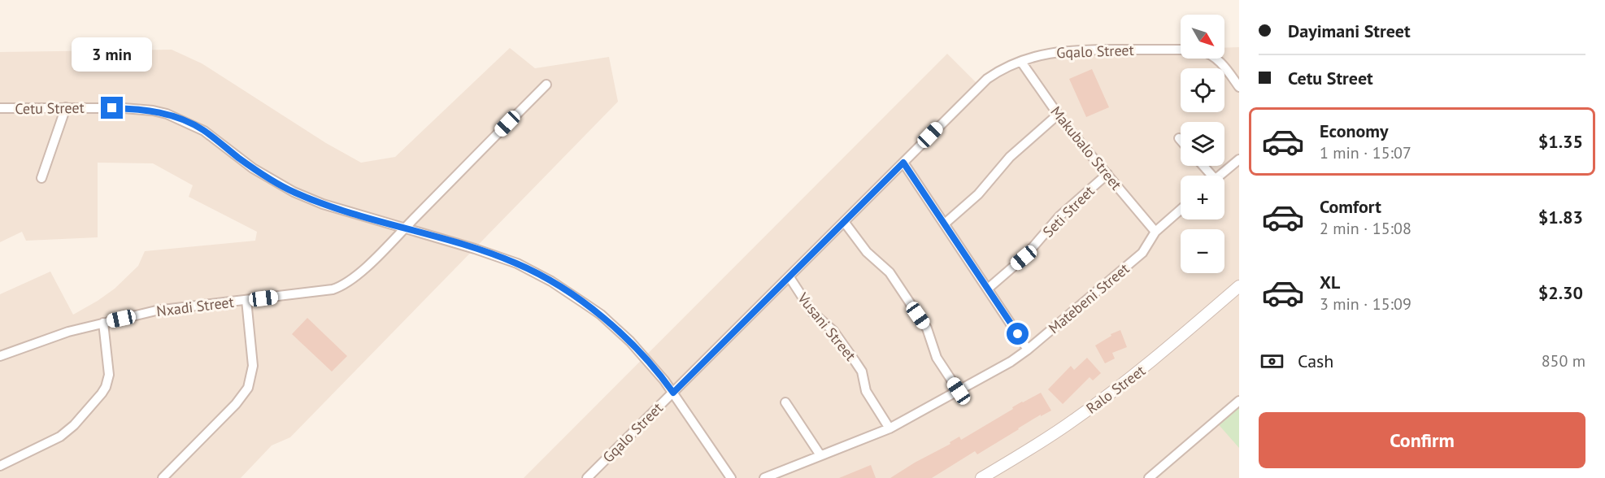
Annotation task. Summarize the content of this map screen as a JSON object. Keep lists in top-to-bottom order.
{
  "streets": {
    "street": [
      "Gqalo Street",
      "Cetu Street",
      "Makubalo Street",
      "Seti Street",
      "Matebeni Street",
      "Nxadi Street",
      "Vusani Street",
      "Ralo Street"
    ]
  },
  "crossings": [
    ["Gqalo Street", "Cetu Street"],
    ["Gqalo Street", "Makubalo Street"],
    ["Gqalo Street", "Vusani Street"],
    ["Cetu Street", "Nxadi Street"],
    ["Makubalo Street", "Seti Street"],
    ["Makubalo Street", "Matebeni Street"],
    ["Matebeni Street", "Vusani Street"]
  ],
  "north": "bottom right",
  "page": {
    "banner": ["Dayimani Street", "Cetu Street"],
    "map_buttons": ["+", "−"],
    "bubble": "3 min",
    "list": [
      {
        "name": "Economy",
        "note": "1 min · 15:07",
        "value": "$1.35"
      },
      {
        "name": "Comfort",
        "note": "2 min · 15:08",
        "value": "$1.83"
      },
      {
        "name": "XL",
        "note": "3 min · 15:09",
        "value": "$2.30"
      }
    ],
    "pay": ["Cash", "850 m"],
    "buttons": "Confirm"
  }
}
